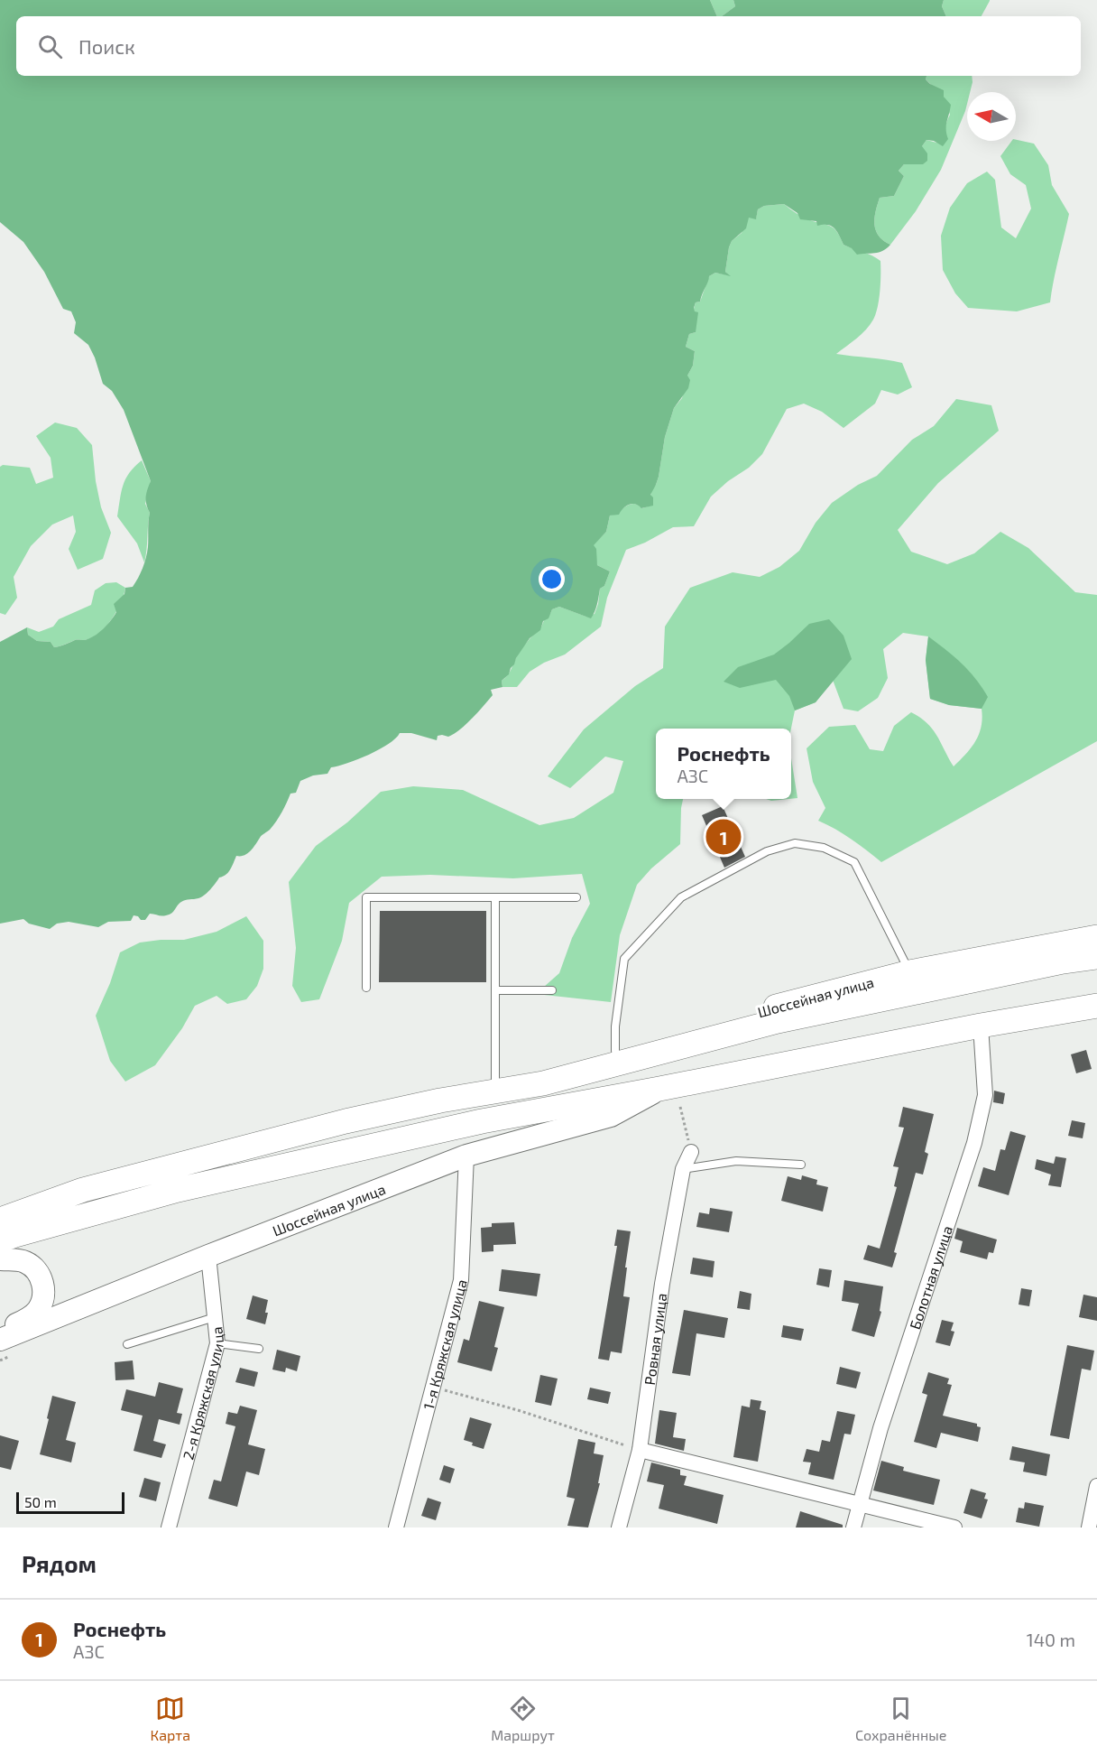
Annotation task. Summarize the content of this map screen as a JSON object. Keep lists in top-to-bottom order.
{
  "streets": {
    "main road": ["Шоссейная улица"],
    "street": [
      "Болотная улица",
      "Ровная улица",
      "1-я Кряжская улица",
      "2-я Кряжская улица"
    ]
  },
  "crossings": [
    ["Шоссейная улица", "Болотная улица"],
    ["Шоссейная улица", "1-я Кряжская улица"],
    ["Шоссейная улица", "2-я Кряжская улица"]
  ],
  "scale_bar": "50 m",
  "north": "left",
  "page": {
    "search": "Поиск",
    "popup": ["Роснефть", "АЗС"],
    "pins": "1",
    "scale": "50 m",
    "heading": "Рядом",
    "list": [
      {
        "mark": "1",
        "name": "Роснефть",
        "note": "АЗС",
        "value": "140 m"
      }
    ],
    "nav": ["Карта", "Маршрут", "Сохранённые"]
  }
}
